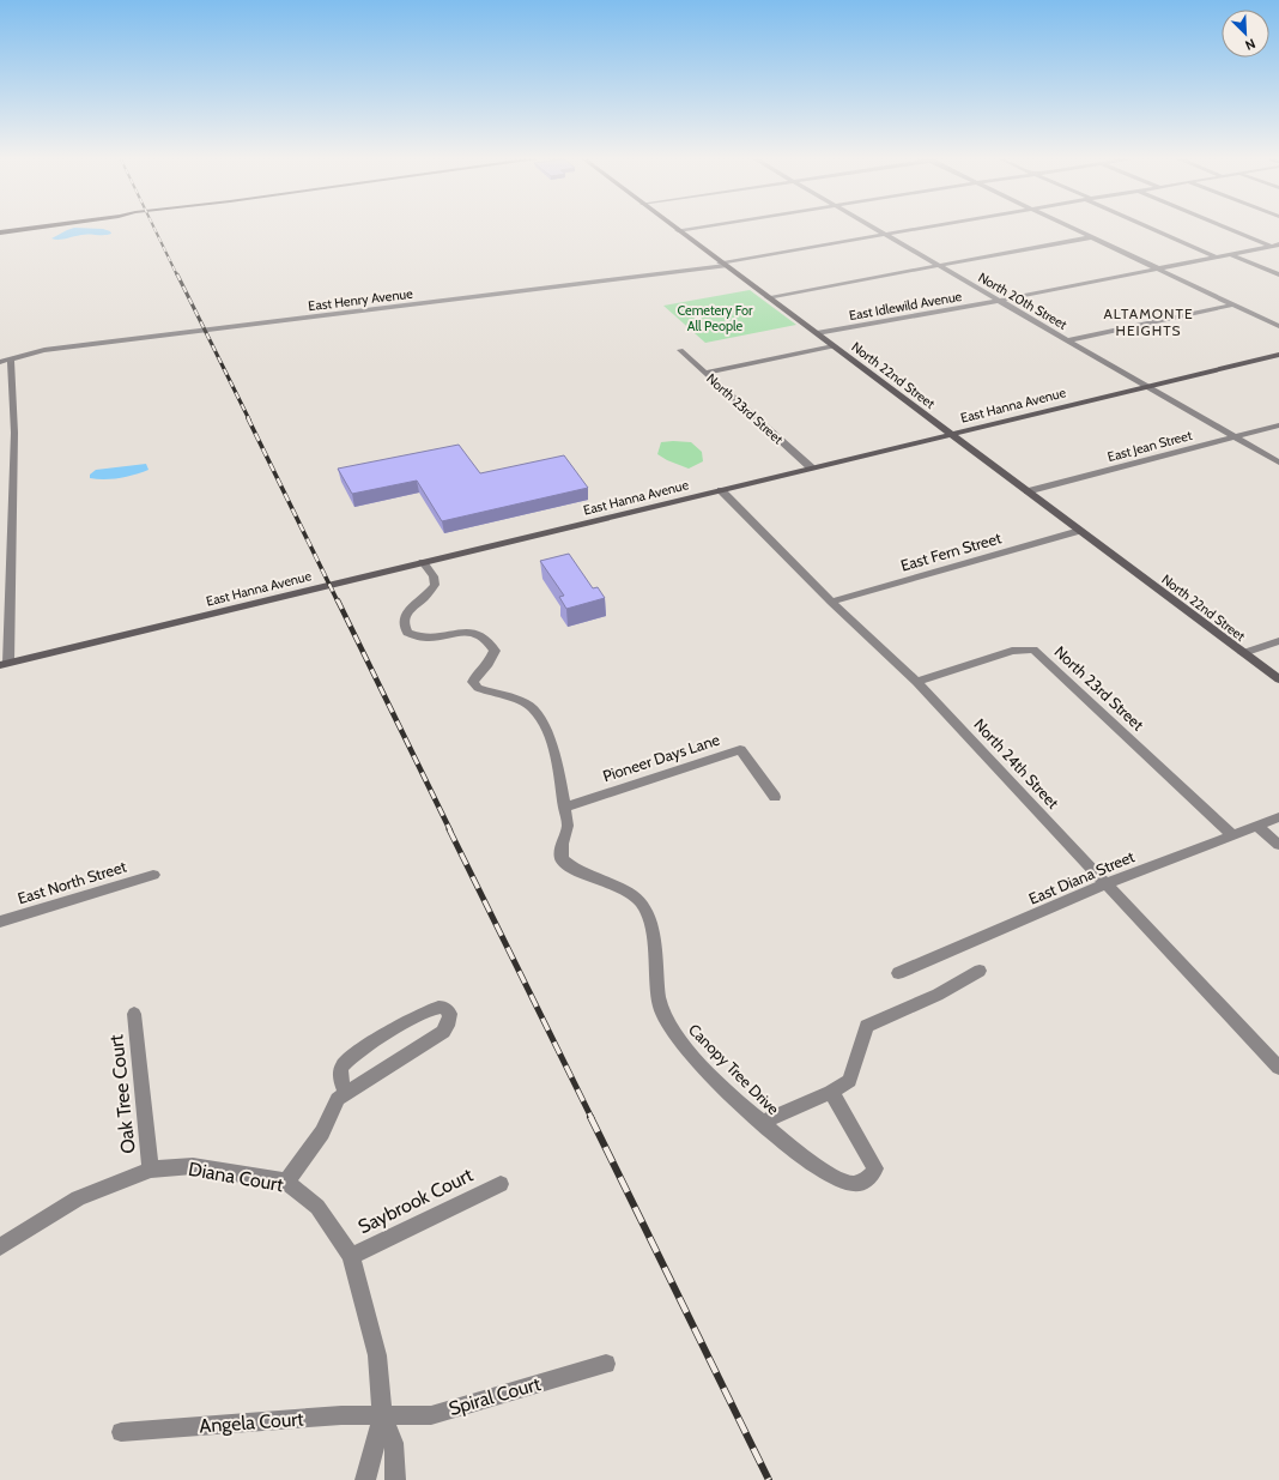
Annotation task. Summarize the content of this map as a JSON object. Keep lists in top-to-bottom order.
{
  "streets": {
    "street": [
      "East Henry Avenue",
      "North 20th Street",
      "East Idlewild Avenue",
      "North 22nd Street",
      "East Hanna Avenue",
      "North 23rd Street",
      "East Jean Street",
      "East Fern Street",
      "Pioneer Days Lane",
      "North 24th Street",
      "East Diana Street",
      "East North Street",
      "Canopy Tree Drive",
      "Oak Tree Court",
      "Diana Court",
      "Saybrook Court",
      "Spiral Court",
      "Angela Court"
    ]
  },
  "crossings": [
    ["East Henry Avenue", "North 20th Street"],
    ["East Henry Avenue", "North 22nd Street"],
    ["North 20th Street", "East Idlewild Avenue"],
    ["North 20th Street", "East Hanna Avenue"],
    ["North 20th Street", "East Jean Street"],
    ["East Idlewild Avenue", "North 22nd Street"],
    ["North 22nd Street", "East Hanna Avenue"],
    ["North 22nd Street", "East Jean Street"],
    ["North 22nd Street", "East Fern Street"],
    ["East Hanna Avenue", "North 23rd Street"],
    ["East Hanna Avenue", "North 24th Street"],
    ["East Hanna Avenue", "Canopy Tree Drive"],
    ["North 23rd Street", "North 24th Street"],
    ["North 23rd Street", "East Diana Street"],
    ["East Fern Street", "North 24th Street"],
    ["Pioneer Days Lane", "Canopy Tree Drive"],
    ["North 24th Street", "East Diana Street"],
    ["Oak Tree Court", "Diana Court"],
    ["Diana Court", "Saybrook Court"],
    ["Diana Court", "Spiral Court"],
    ["Diana Court", "Angela Court"],
    ["Spiral Court", "Angela Court"]
  ],
  "districts": ["ALTAMONTE HEIGHTS"],
  "parks": ["Cemetery For All People"],
  "north": "bottom right"
}
